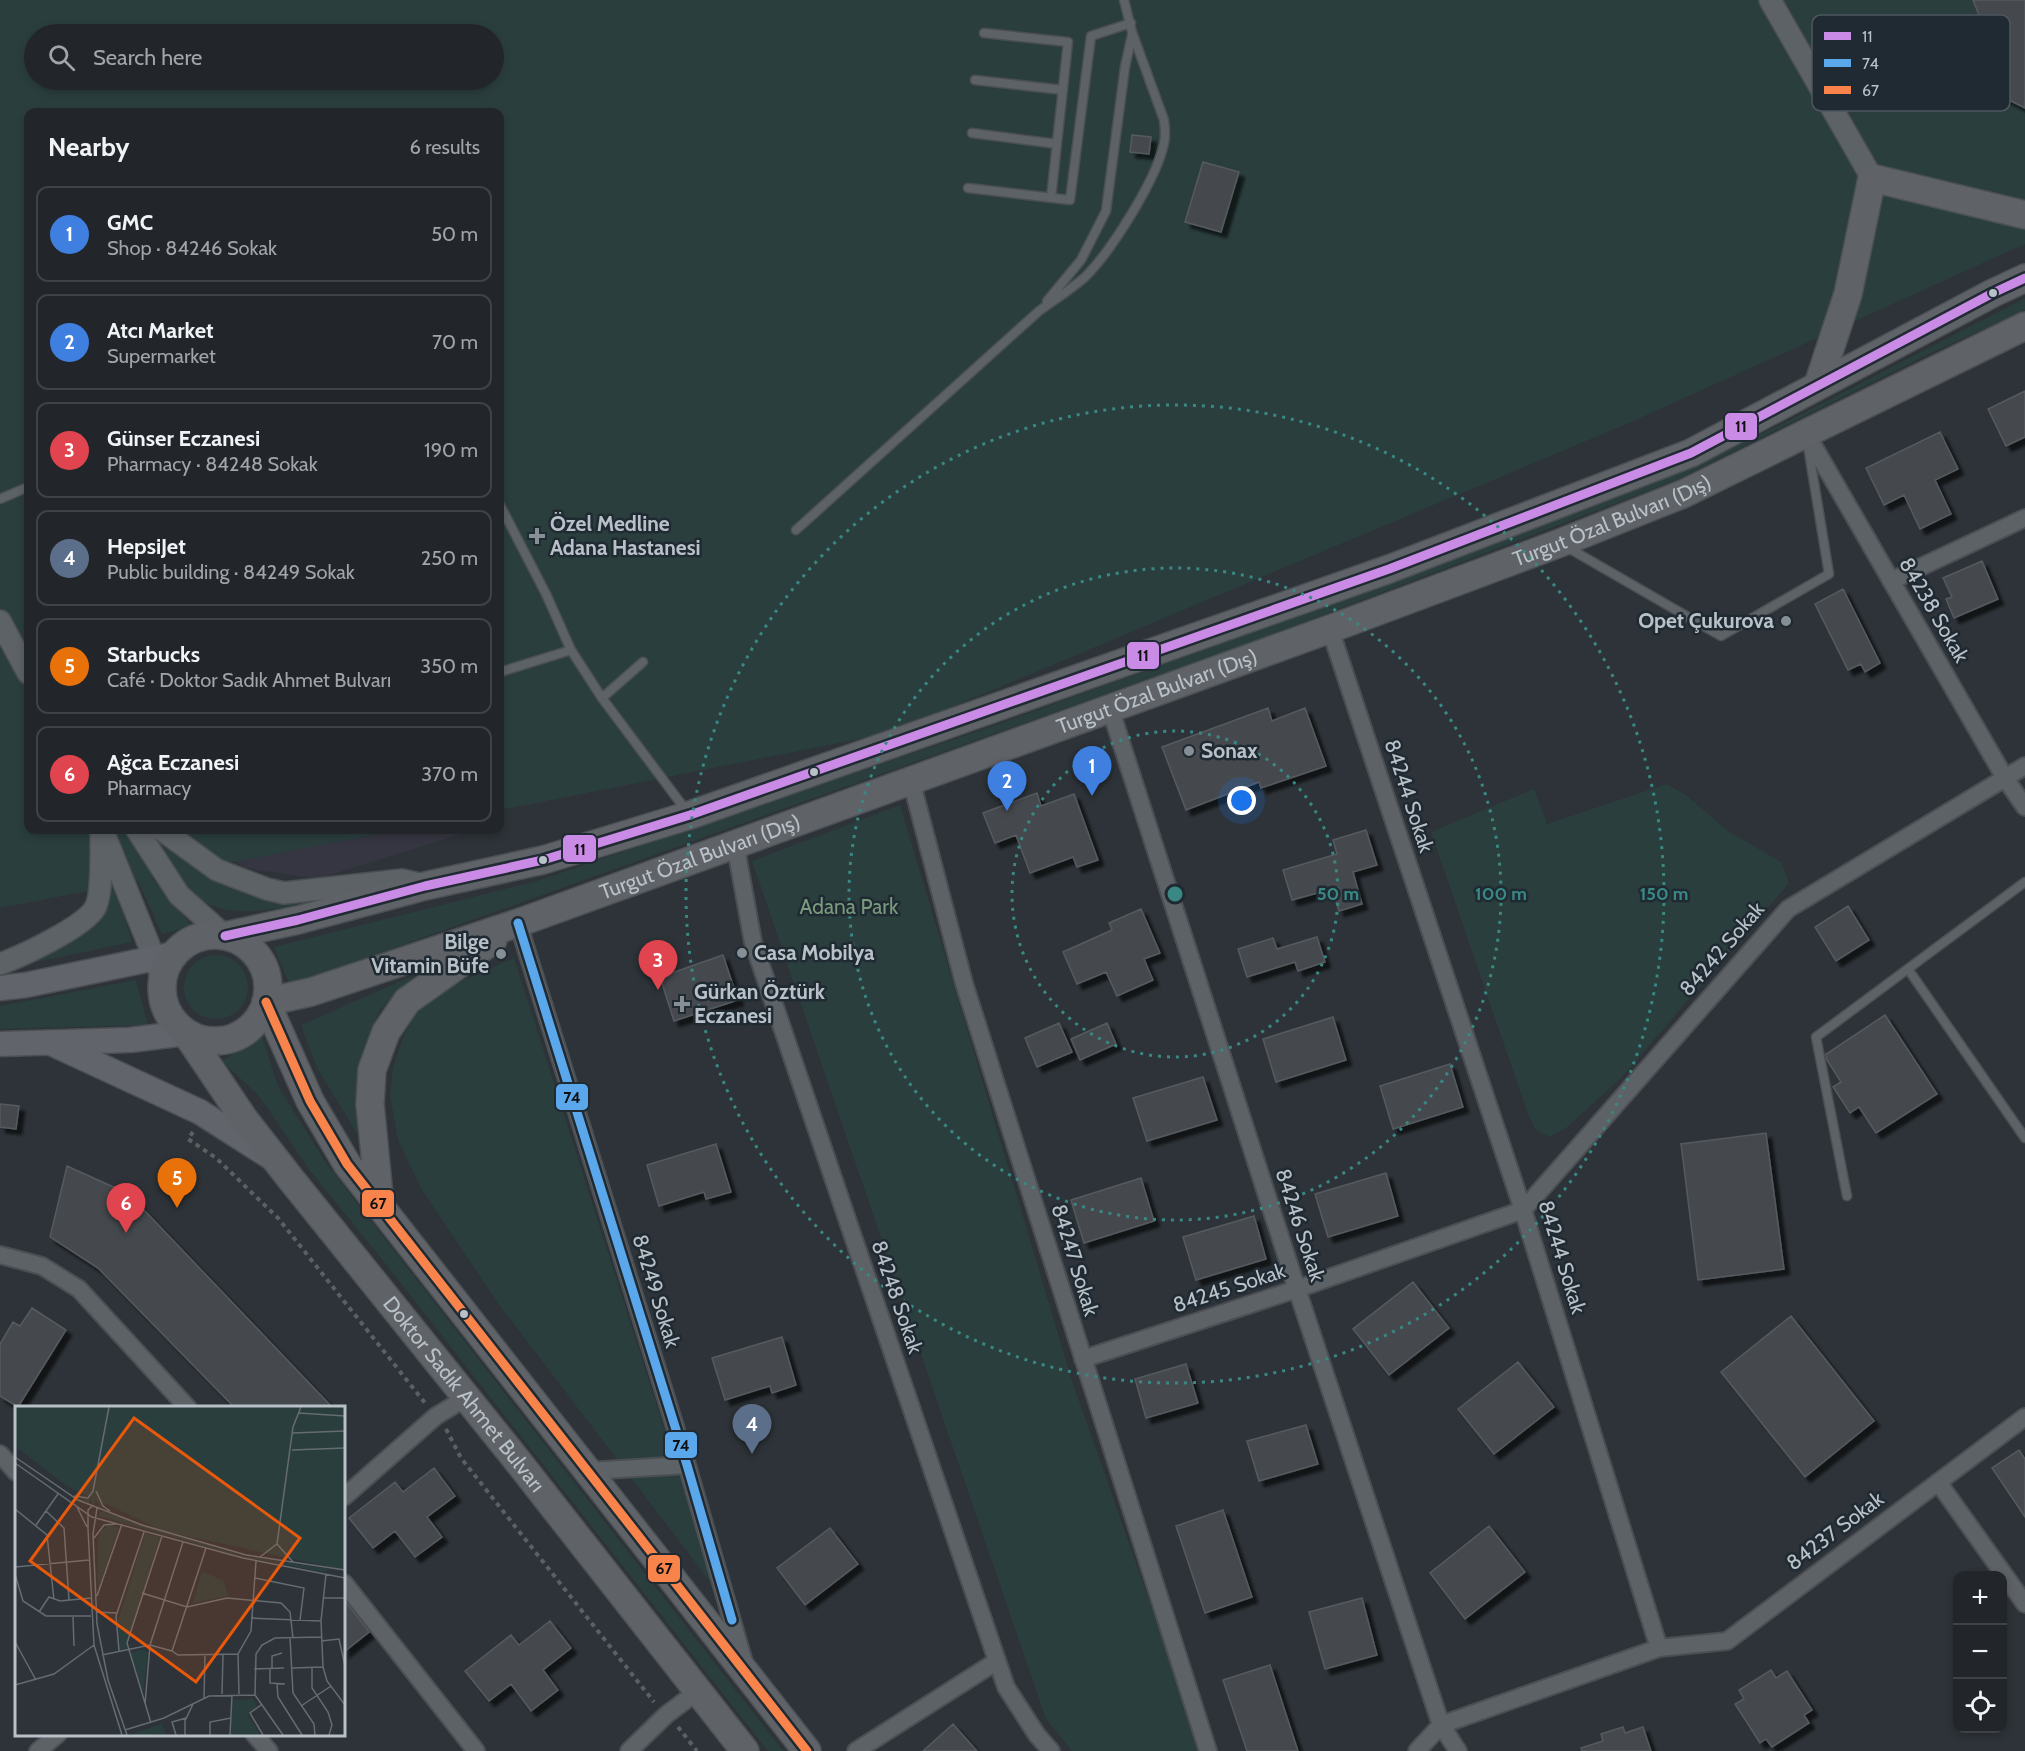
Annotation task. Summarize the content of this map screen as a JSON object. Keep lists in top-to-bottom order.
{
  "streets": {
    "main road": ["Turgut Özal Bulvarı (Dış)", "Doktor Sadık Ahmet Bulvarı"],
    "street": [
      "84238 Sokak",
      "84244 Sokak",
      "84242 Sokak",
      "84246 Sokak",
      "84247 Sokak",
      "84245 Sokak",
      "84249 Sokak",
      "84248 Sokak",
      "84237 Sokak"
    ]
  },
  "crossings": [
    ["Turgut Özal Bulvarı (Dış)", "84238 Sokak"],
    ["Turgut Özal Bulvarı (Dış)", "84244 Sokak"],
    ["Turgut Özal Bulvarı (Dış)", "84246 Sokak"],
    ["Turgut Özal Bulvarı (Dış)", "84247 Sokak"],
    ["Turgut Özal Bulvarı (Dış)", "84249 Sokak"],
    ["Turgut Özal Bulvarı (Dış)", "84248 Sokak"],
    ["Turgut Özal Bulvarı (Dış)", "Doktor Sadık Ahmet Bulvarı"],
    ["84238 Sokak", "84242 Sokak"],
    ["84244 Sokak", "84242 Sokak"],
    ["84244 Sokak", "84245 Sokak"],
    ["84244 Sokak", "84237 Sokak"],
    ["84242 Sokak", "84245 Sokak"],
    ["84246 Sokak", "84245 Sokak"],
    ["84247 Sokak", "84245 Sokak"]
  ],
  "parks": ["Adana Park"],
  "places": {
    "health": ["Özel Medline Adana Hastanesi", "Gürkan Öztürk Eczanesi"],
    "other": [
      "Opet Çukurova",
      "Sonax",
      "Casa Mobilya",
      "Bilge Vitamin Büfe"
    ]
  },
  "lines": ["transit line 11", "transit line 74", "transit line 67"],
  "legend": ["11", "74", "67"],
  "page": {
    "search": "Search here",
    "heading": ["Nearby", "6 results"],
    "list": [
      {
        "mark": "1",
        "name": "GMC",
        "note": "Shop · 84246 Sokak",
        "value": "50 m"
      },
      {
        "mark": "2",
        "name": "Atcı Market",
        "note": "Supermarket",
        "value": "70 m"
      },
      {
        "mark": "3",
        "name": "Günser Eczanesi",
        "note": "Pharmacy · 84248 Sokak",
        "value": "190 m"
      },
      {
        "mark": "4",
        "name": "HepsiJet",
        "note": "Public building · 84249 Sokak",
        "value": "250 m"
      },
      {
        "mark": "5",
        "name": "Starbucks",
        "note": "Café · Doktor Sadık Ahmet Bulvarı",
        "value": "350 m"
      },
      {
        "mark": "6",
        "name": "Ağca Eczanesi",
        "note": "Pharmacy",
        "value": "370 m"
      }
    ],
    "pins": [
      "1",
      "2",
      "3",
      "5",
      "6",
      "4"
    ],
    "map_buttons": ["+", "−"]
  },
  "rings": ["50 m", "100 m", "150 m"]
}
